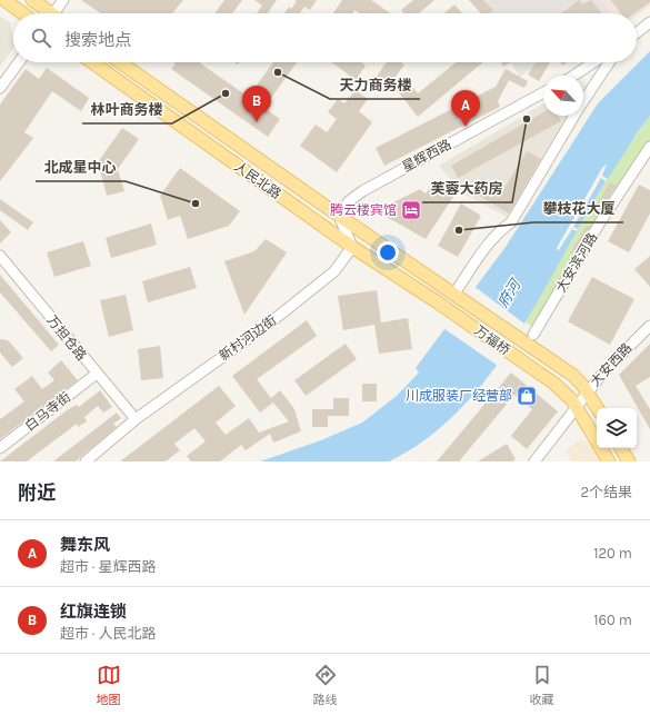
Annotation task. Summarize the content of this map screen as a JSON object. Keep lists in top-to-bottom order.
{
  "streets": {
    "main road": ["人民北路", "万福桥"],
    "street": [
      "星辉西路",
      "大安滨河路",
      "万担仓路",
      "新村河边街",
      "大安西路",
      "白马寺街"
    ]
  },
  "crossings": [
    ["星辉西路", "人民北路"],
    ["人民北路", "新村河边街"],
    ["人民北路", "万福桥"],
    ["万担仓路", "新村河边街"],
    ["万担仓路", "白马寺街"],
    ["万福桥", "大安西路"]
  ],
  "water": ["府河"],
  "places": {
    "other": [
      "天力商务楼",
      "林叶商务楼",
      "芙蓉大药房",
      "北成星中心",
      "攀枝花大厦"
    ],
    "hotel": ["腾云楼宾馆"],
    "shop": ["川成服装厂经营部"]
  },
  "north": "top left",
  "page": {
    "search": "搜索地点",
    "pins": ["B", "A"],
    "heading": ["附近", "2个结果"],
    "list": [
      {
        "mark": "A",
        "name": "舞东风",
        "note": "超市 · 星辉西路",
        "value": "120 m"
      },
      {
        "mark": "B",
        "name": "红旗连锁",
        "note": "超市 · 人民北路",
        "value": "160 m"
      }
    ],
    "nav": ["地图", "路线", "收藏"]
  }
}
